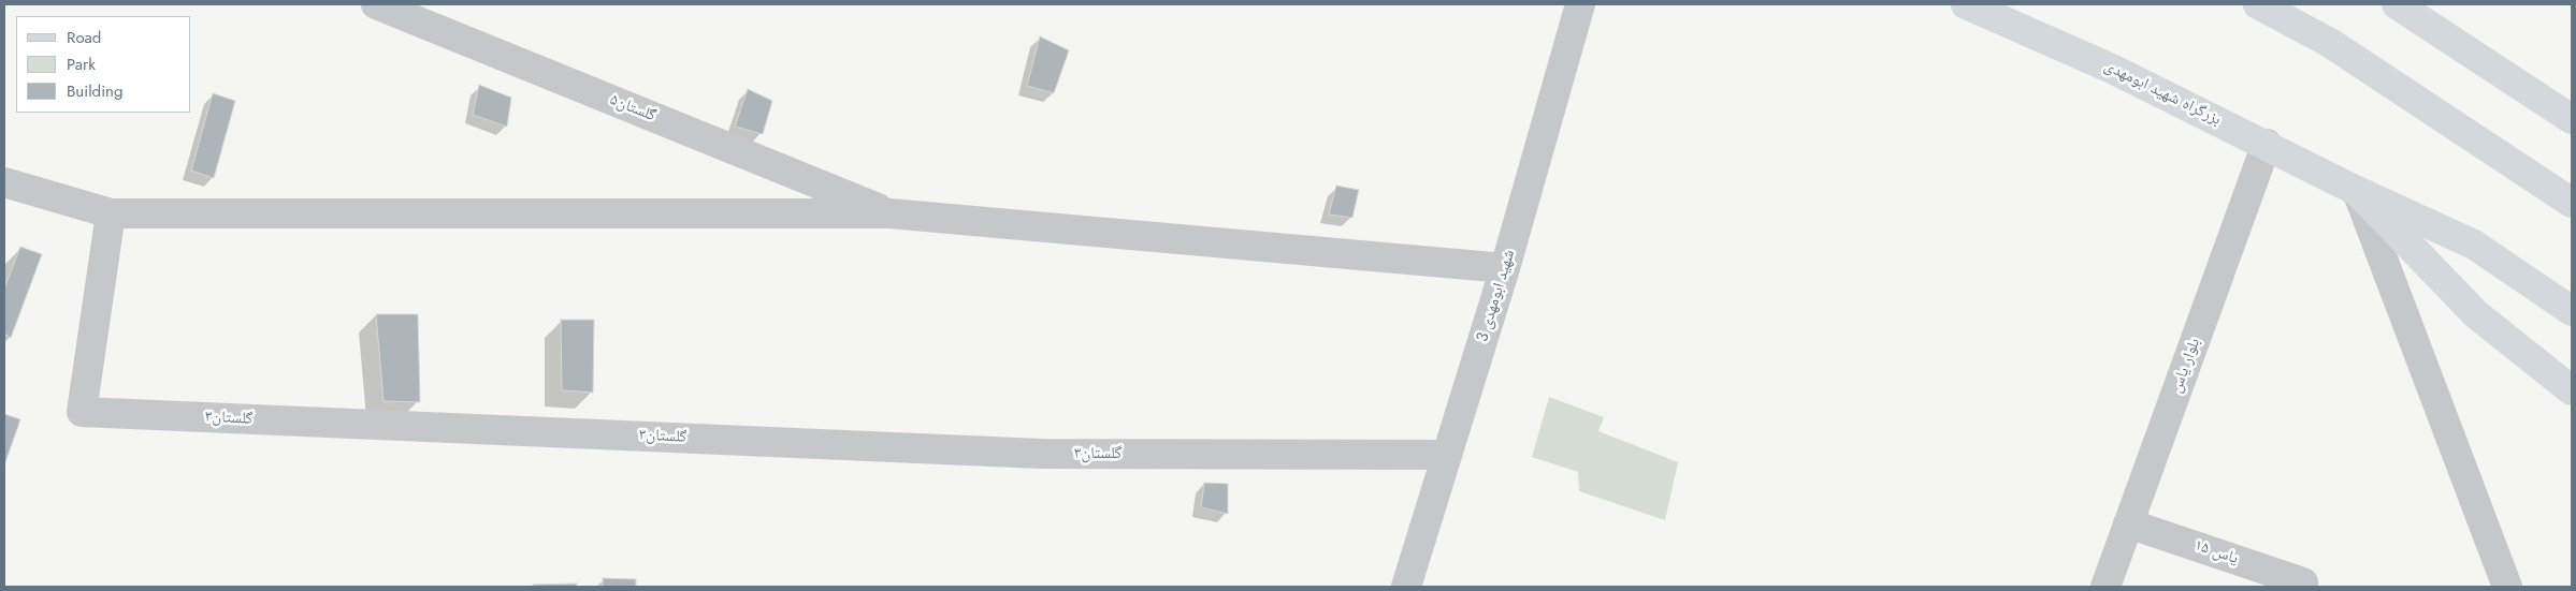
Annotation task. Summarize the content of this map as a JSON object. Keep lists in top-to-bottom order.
{
  "streets": {
    "main road": ["بزرگراه شهید ابومهدی"],
    "street": [
      "گلستان۵",
      "شهید ابومهدی 3",
      "بلوار یاس",
      "گلستان۳",
      "یاس ۱۵"
    ]
  },
  "crossings": [
    ["بزرگراه شهید ابومهدی", "بلوار یاس"],
    ["شهید ابومهدی 3", "گلستان۳"],
    ["بلوار یاس", "یاس ۱۵"]
  ],
  "legend": ["Road", "Park", "Building"]
}
